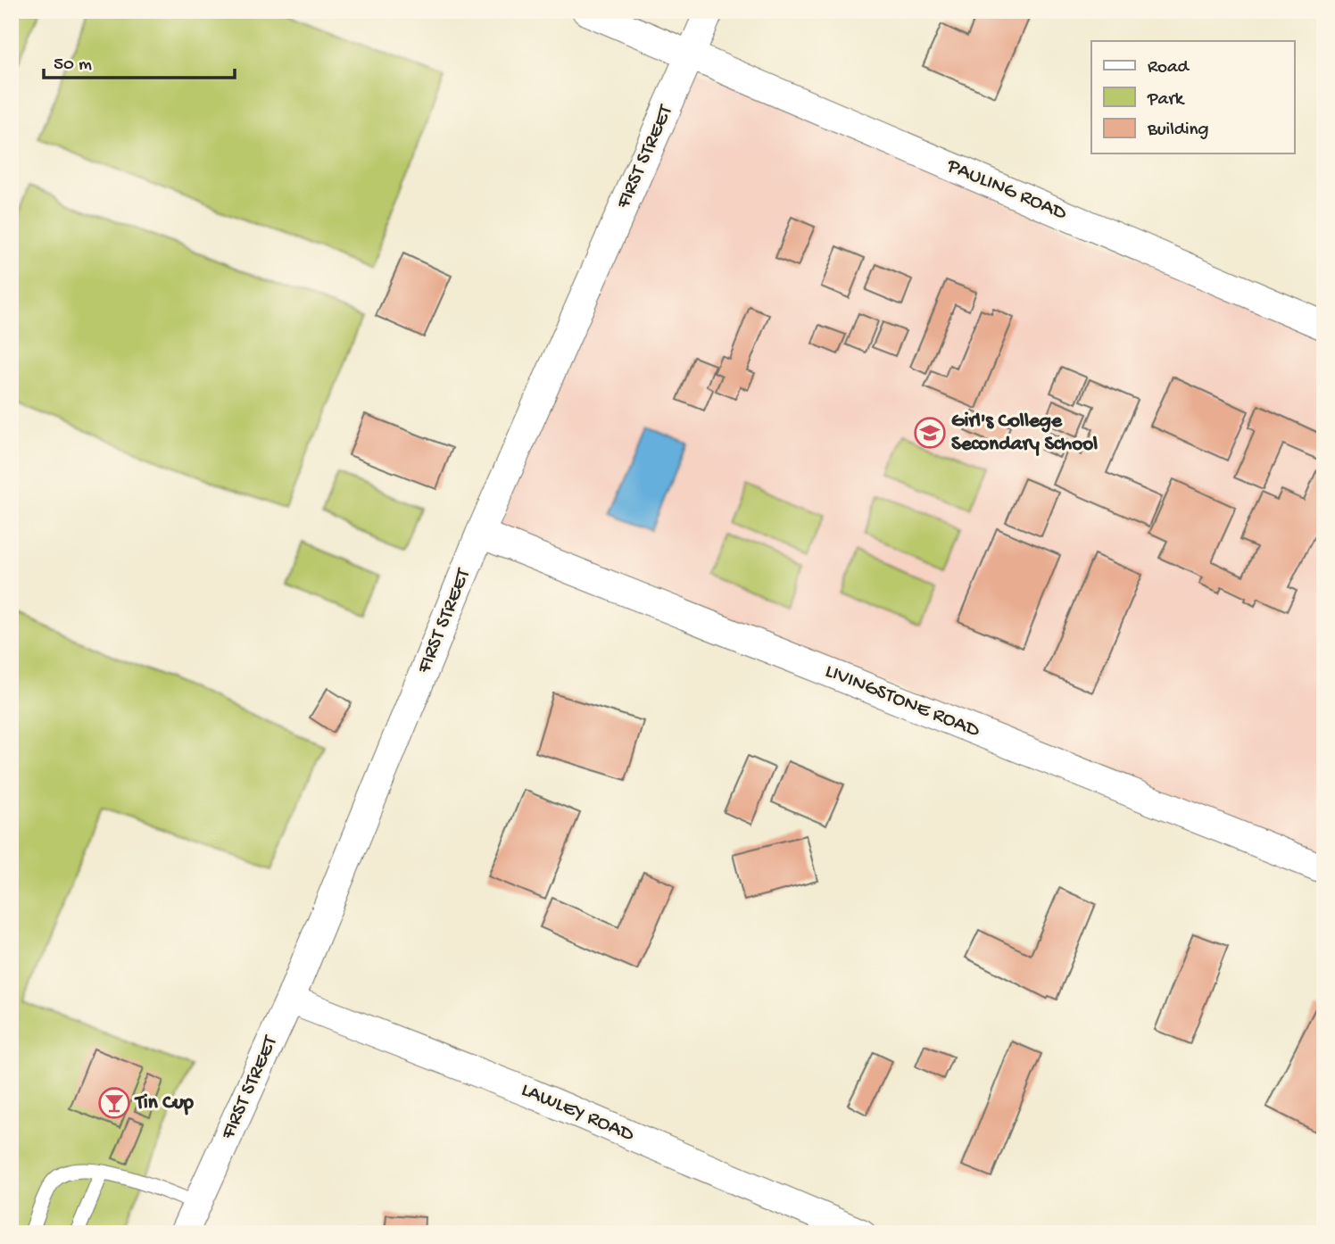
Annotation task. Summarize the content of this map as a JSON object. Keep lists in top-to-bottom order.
{
  "streets": {
    "street": [
      "FIRST STREET",
      "PAULING ROAD",
      "LIVINGSTONE ROAD",
      "LAWLEY ROAD"
    ]
  },
  "crossings": [
    ["FIRST STREET", "PAULING ROAD"],
    ["FIRST STREET", "LIVINGSTONE ROAD"],
    ["FIRST STREET", "LAWLEY ROAD"]
  ],
  "places": {
    "school or university": ["Girl's College Secondary School"],
    "bar": ["Tin Cup"]
  },
  "legend": ["Road", "Park", "Building"],
  "scale_bar": "50 m"
}
